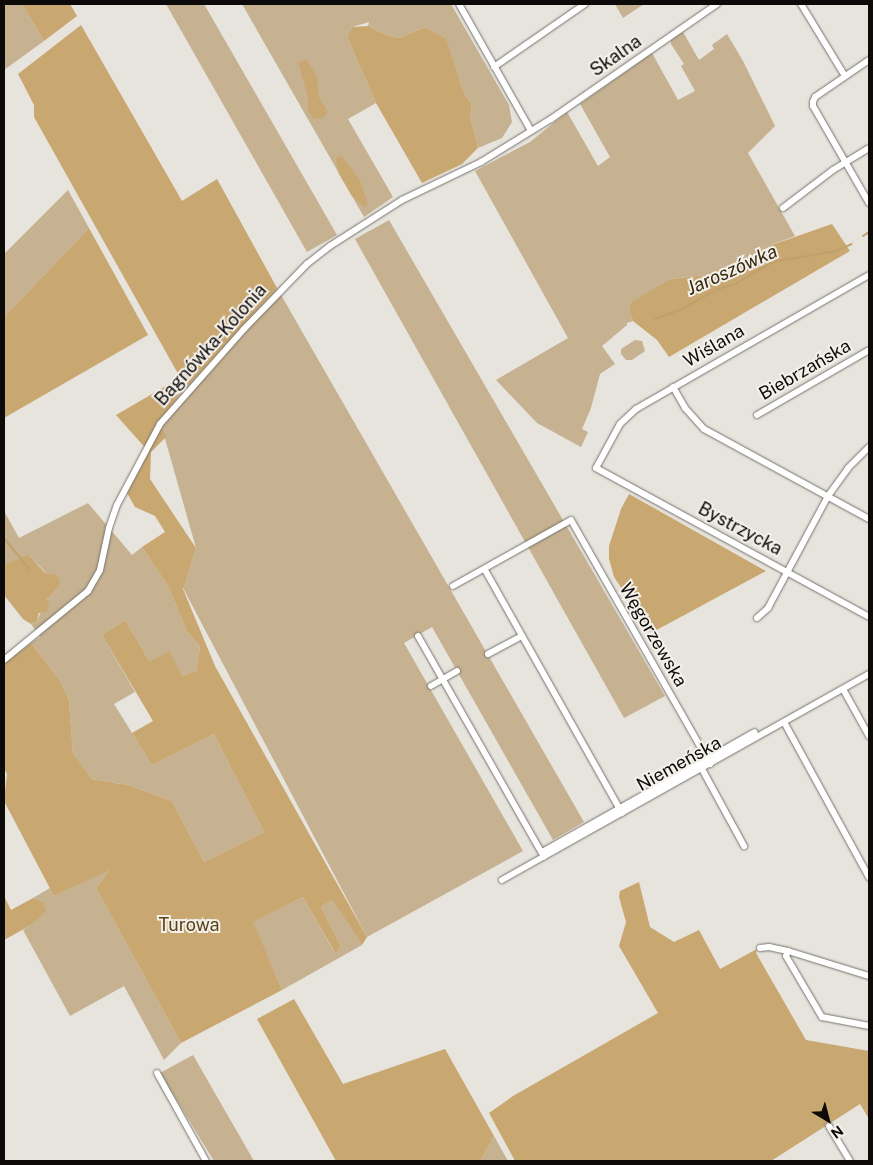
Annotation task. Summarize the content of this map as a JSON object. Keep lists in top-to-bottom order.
{
  "streets": {
    "street": [
      "Skalna",
      "Bagnówka-Kolonia",
      "Wiślana",
      "Biebrzańska",
      "Bystrzycka",
      "Węgorzewska",
      "Niemeńska"
    ]
  },
  "crossings": [
    ["Skalna", "Bagnówka-Kolonia"],
    ["Wiślana", "Bystrzycka"],
    ["Węgorzewska", "Niemeńska"]
  ],
  "water": ["Jaroszówka"],
  "parks": ["Turowa"],
  "north": "bottom right"
}
